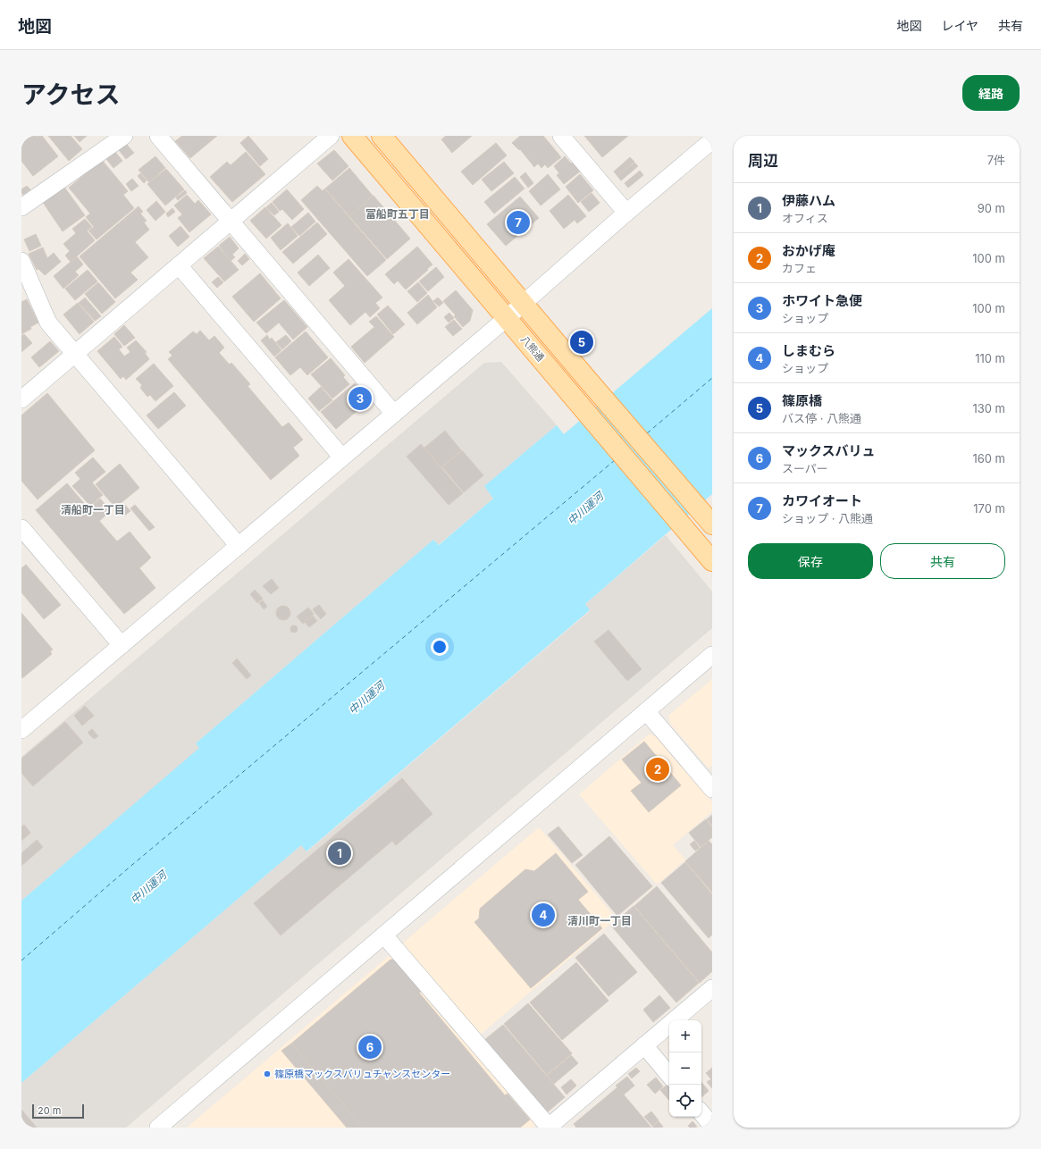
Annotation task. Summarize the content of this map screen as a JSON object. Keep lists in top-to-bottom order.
{
  "streets": {
    "main road": ["八熊通"]
  },
  "districts": ["富船町五丁目", "清船町一丁目", "清川町一丁目"],
  "water": ["中川運河"],
  "places": ["篠原橋マックスバリュチャンスセンター"],
  "scale_bar": "20 m",
  "page": {
    "header": "地図",
    "nav": ["地図", "レイヤ", "共有"],
    "title": "アクセス",
    "buttons": [
      "経路",
      ["保存", "共有"]
    ],
    "heading": ["周辺", "7件"],
    "list": [
      {
        "mark": "1",
        "name": "伊藤ハム",
        "note": "オフィス",
        "value": "90 m"
      },
      {
        "mark": "2",
        "name": "おかげ庵",
        "note": "カフェ",
        "value": "100 m"
      },
      {
        "mark": "3",
        "name": "ホワイト急便",
        "note": "ショップ",
        "value": "100 m"
      },
      {
        "mark": "4",
        "name": "しまむら",
        "note": "ショップ",
        "value": "110 m"
      },
      {
        "mark": "5",
        "name": "篠原橋",
        "note": "バス停 · 八熊通",
        "value": "130 m"
      },
      {
        "mark": "6",
        "name": "マックスバリュ",
        "note": "スーパー",
        "value": "160 m"
      },
      {
        "mark": "7",
        "name": "カワイオート",
        "note": "ショップ · 八熊通",
        "value": "170 m"
      }
    ],
    "pins": [
      "7",
      "5",
      "3",
      "2",
      "1",
      "4",
      "6"
    ],
    "map_buttons": ["+", "−"],
    "scale": "20 m"
  }
}
